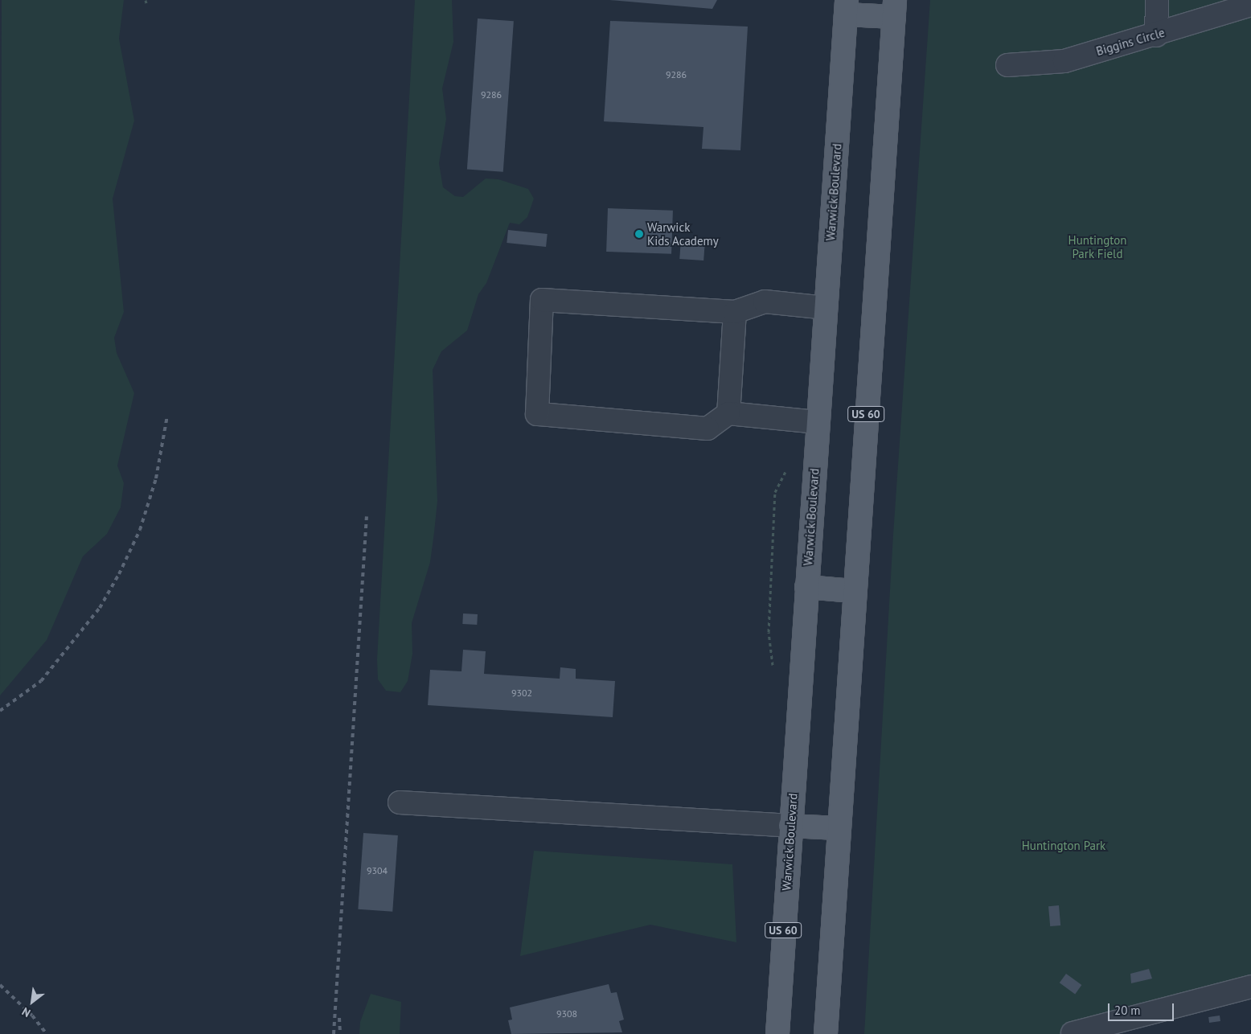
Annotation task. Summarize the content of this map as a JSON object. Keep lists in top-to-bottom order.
{
  "streets": {
    "main road": ["Warwick Boulevard", "US 60"],
    "street": ["Biggins Circle"]
  },
  "parks": ["Huntington Park Field", "Huntington Park"],
  "places": ["Warwick Kids Academy"],
  "house_numbers": [
    "9286",
    "9286",
    "9302",
    "9304",
    "9308"
  ],
  "scale_bar": "20 m",
  "north": "bottom left"
}
